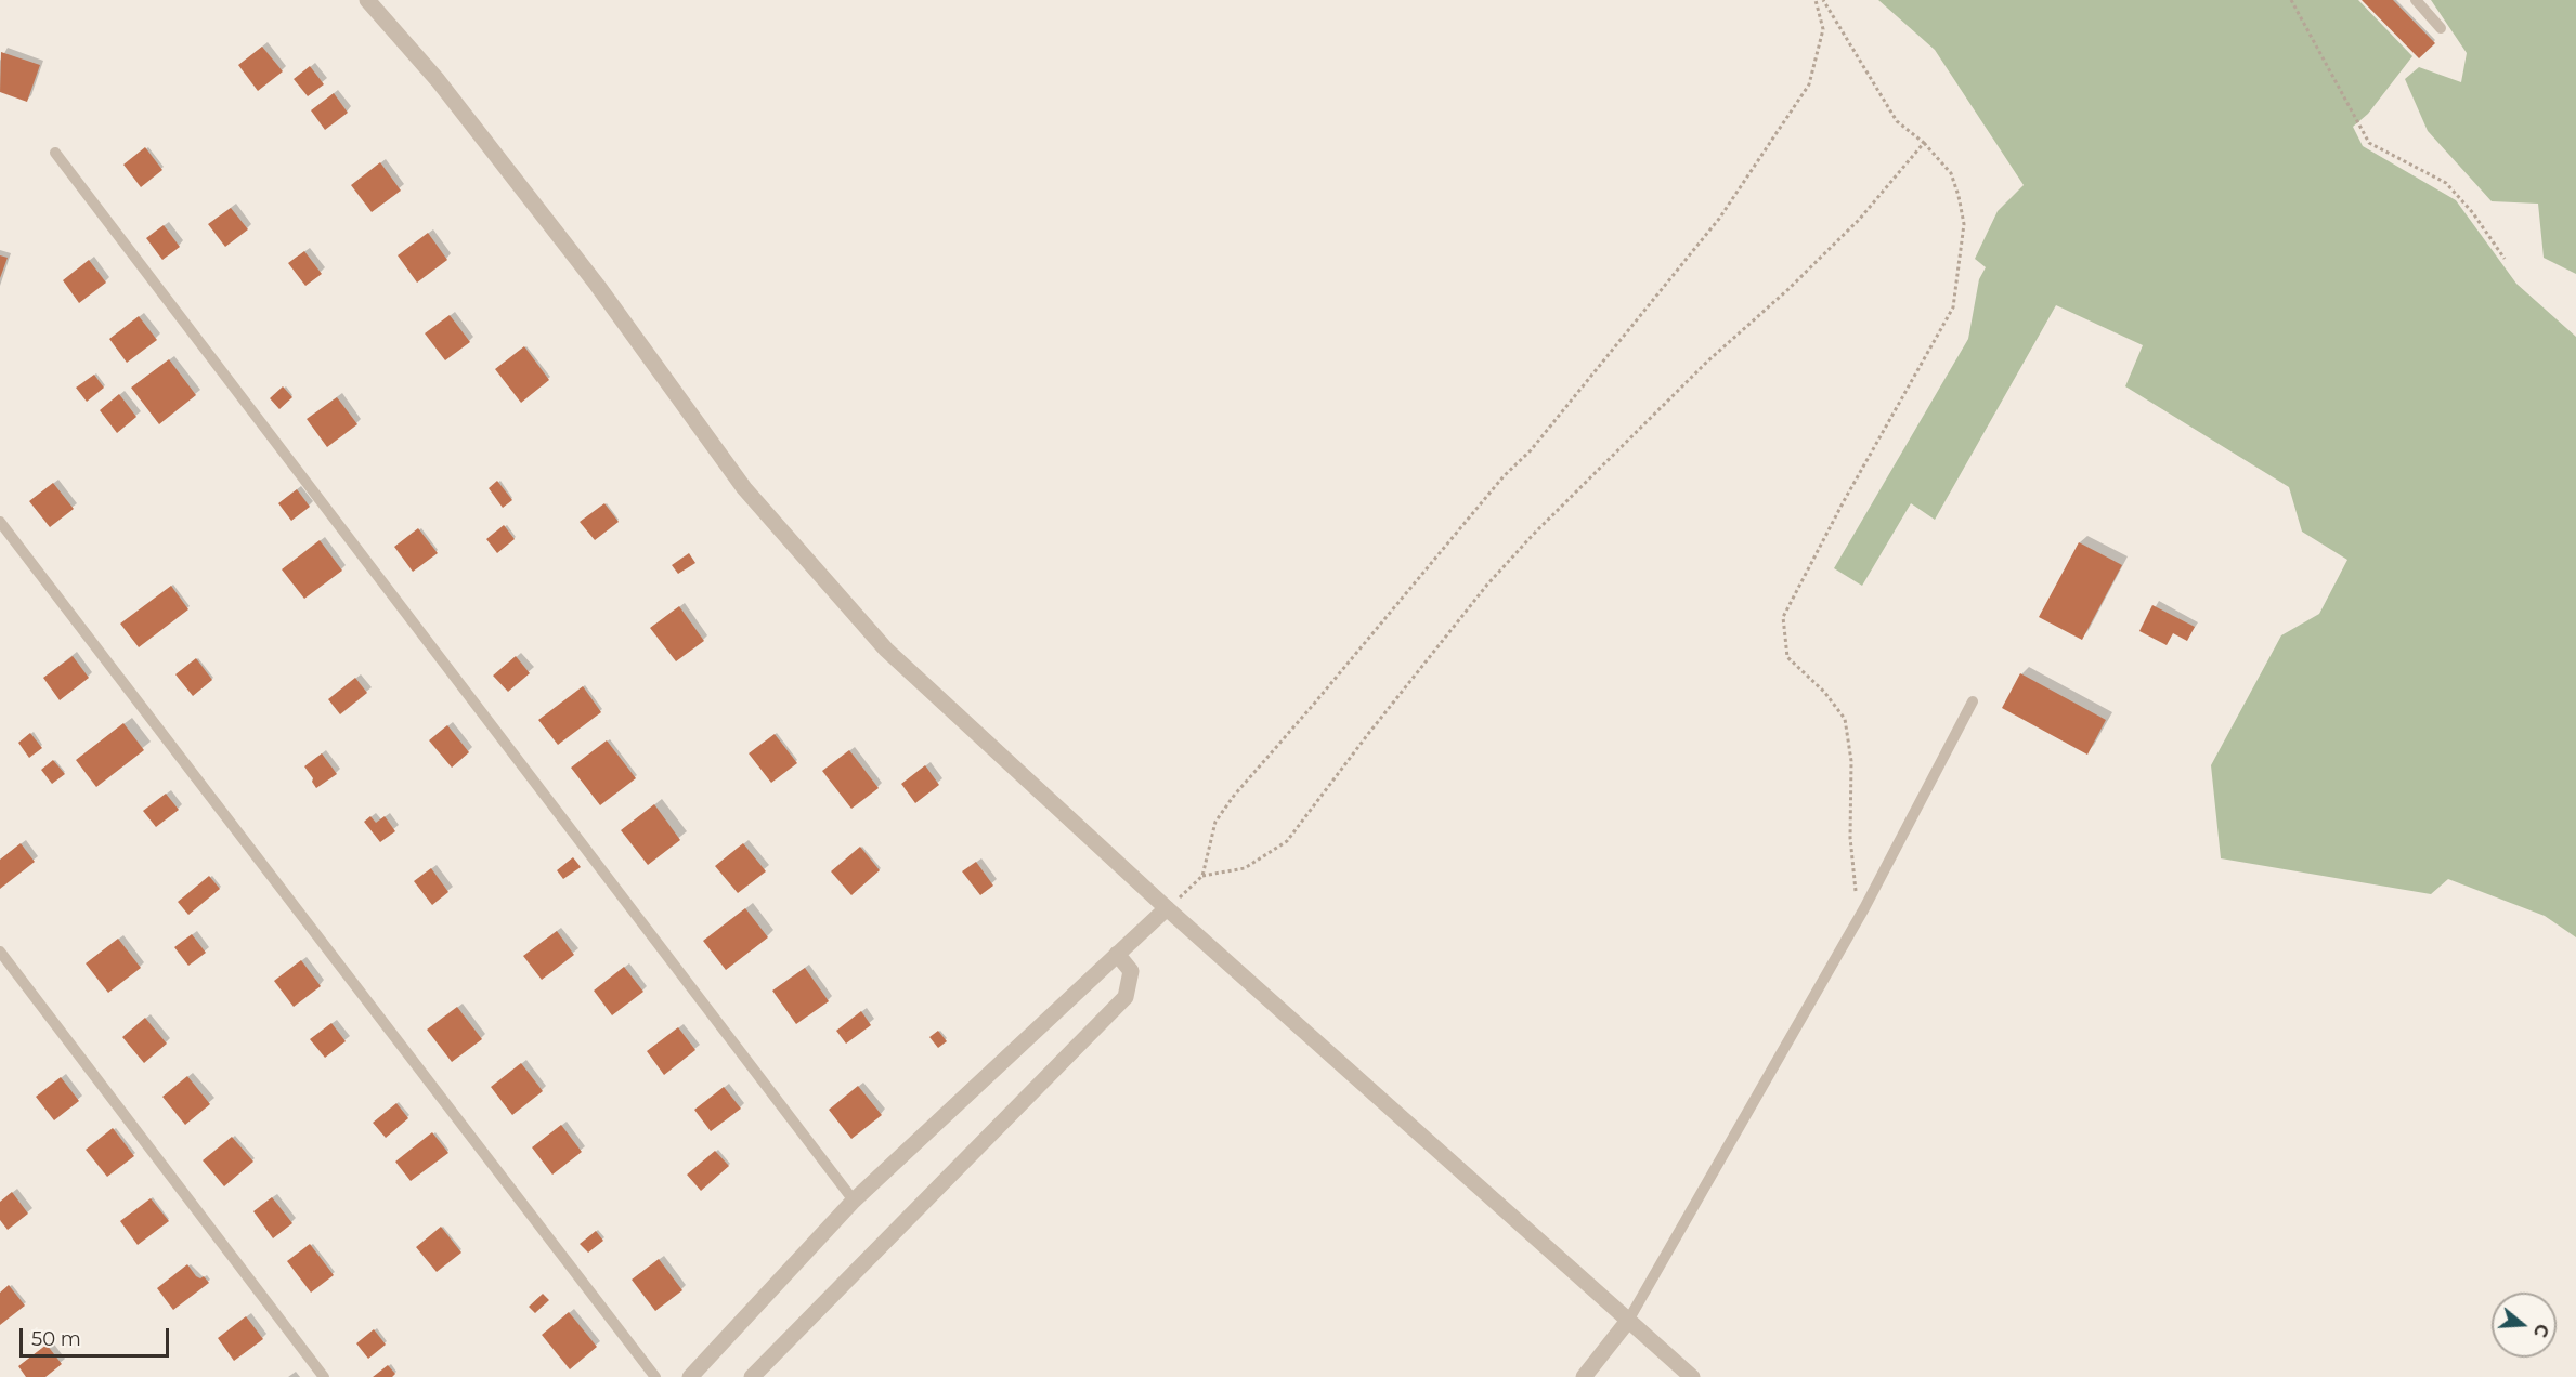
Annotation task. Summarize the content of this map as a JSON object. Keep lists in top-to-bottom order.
{
  "scale_bar": "50 m",
  "north": "right"
}
